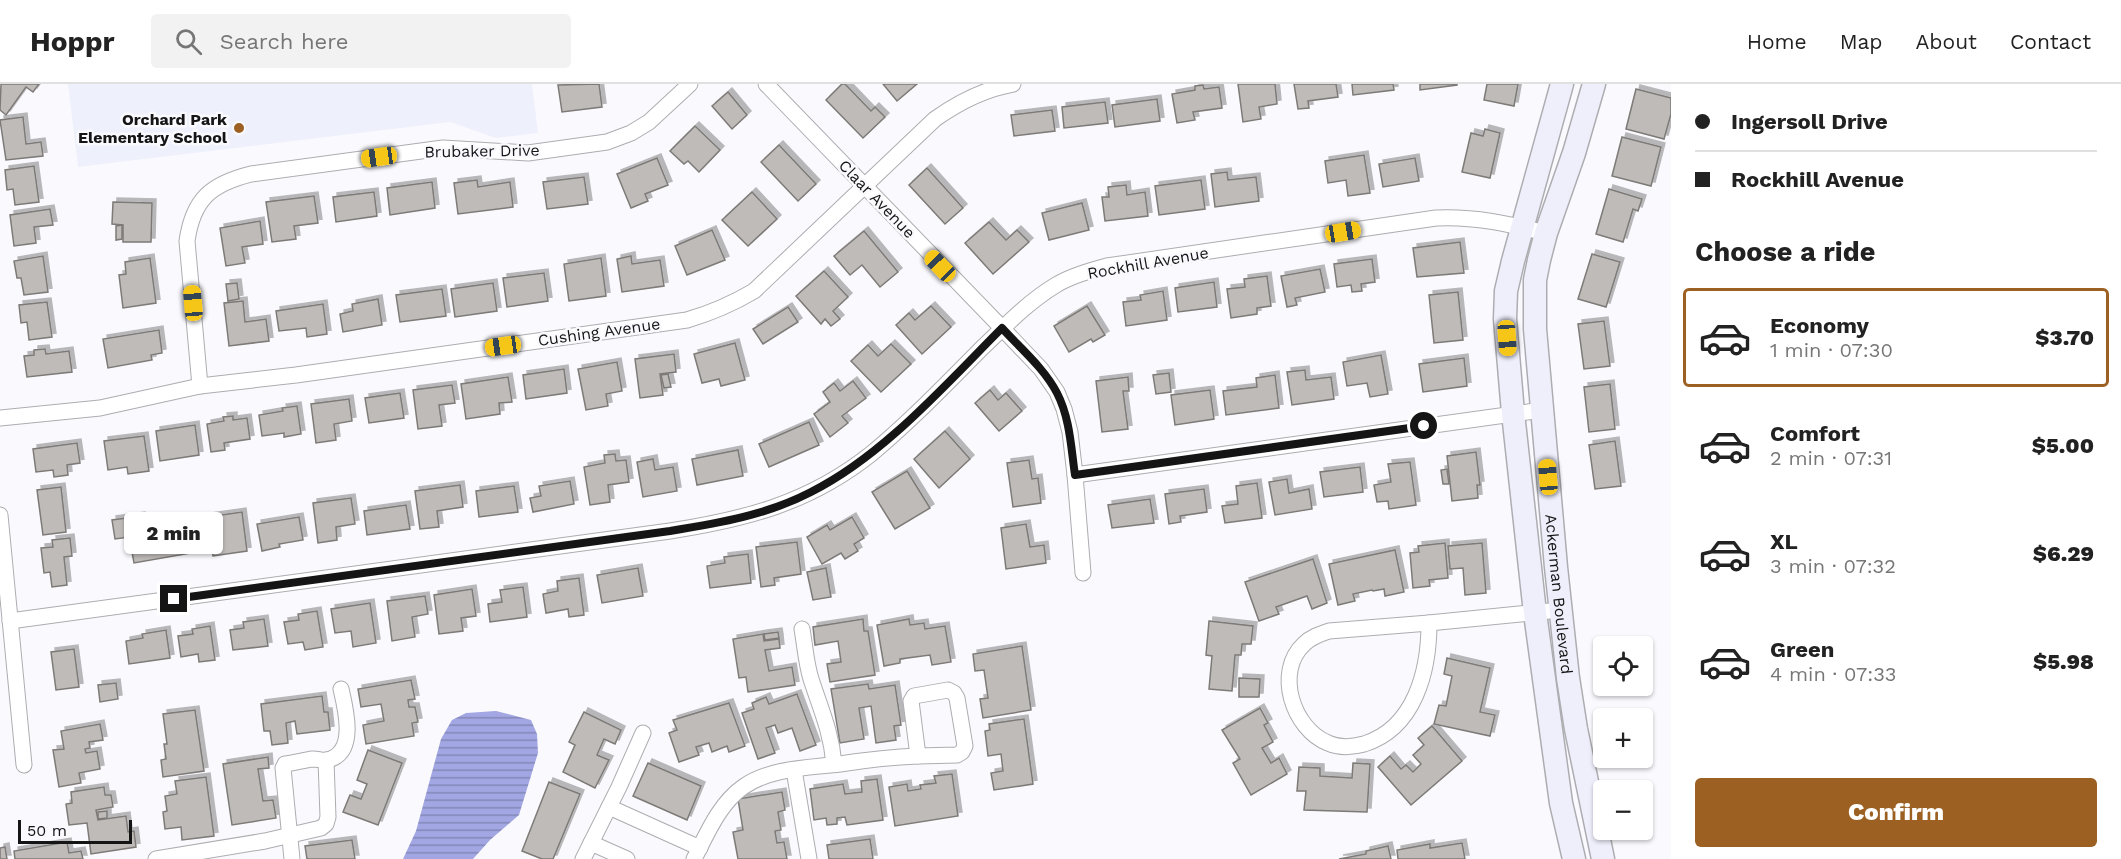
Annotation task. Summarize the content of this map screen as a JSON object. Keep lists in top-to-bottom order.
{
  "streets": {
    "street": [
      "Brubaker Drive",
      "Claar Avenue",
      "Rockhill Avenue",
      "Cushing Avenue",
      "Ackerman Boulevard"
    ]
  },
  "crossings": [
    ["Brubaker Drive", "Cushing Avenue"],
    ["Claar Avenue", "Rockhill Avenue"],
    ["Claar Avenue", "Cushing Avenue"],
    ["Rockhill Avenue", "Ackerman Boulevard"]
  ],
  "places": ["Orchard Park Elementary School"],
  "scale_bar": "50 m",
  "page": {
    "header": "Hoppr",
    "search": "Search here",
    "nav": [
      "Home",
      "Map",
      "About",
      "Contact"
    ],
    "banner": ["Ingersoll Drive", "Rockhill Avenue"],
    "heading": "Choose a ride",
    "list": [
      {
        "name": "Economy",
        "note": "1 min · 07:30",
        "value": "$3.70"
      },
      {
        "name": "Comfort",
        "note": "2 min · 07:31",
        "value": "$5.00"
      },
      {
        "name": "XL",
        "note": "3 min · 07:32",
        "value": "$6.29"
      },
      {
        "name": "Green",
        "note": "4 min · 07:33",
        "value": "$5.98"
      }
    ],
    "bubble": "2 min",
    "map_buttons": ["+", "−"],
    "buttons": "Confirm",
    "scale": "50 m"
  }
}
